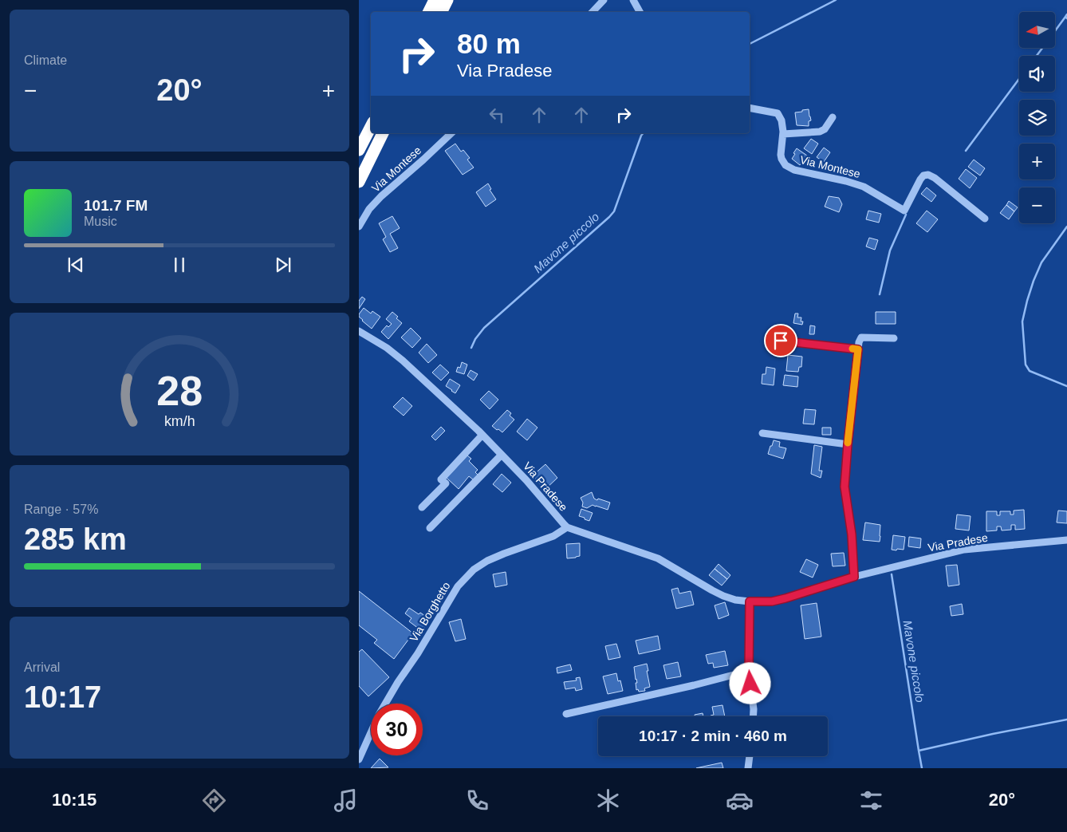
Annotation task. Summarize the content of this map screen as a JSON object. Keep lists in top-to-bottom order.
{
  "streets": {
    "street": ["Via Montese", "Via Pradese", "Via Borghetto"]
  },
  "crossings": [
    ["Via Pradese", "Via Borghetto"]
  ],
  "water": ["Mavone piccolo"],
  "north": "left",
  "page": {
    "tile": [
      "Climate",
      ["Range · 57%", "285 km"],
      ["Arrival", "10:17"]
    ],
    "map_buttons": ["+", "−"],
    "turn": ["80 m", "Via Pradese"],
    "heat": ["−", "20°", "+"],
    "song": ["101.7 FM", "Music"],
    "limit": "30",
    "trip": "10:17 · 2 min · 460 m",
    "tabs": ["10:15", "20°"],
    "gauge": ["28", "km/h"]
  }
}
